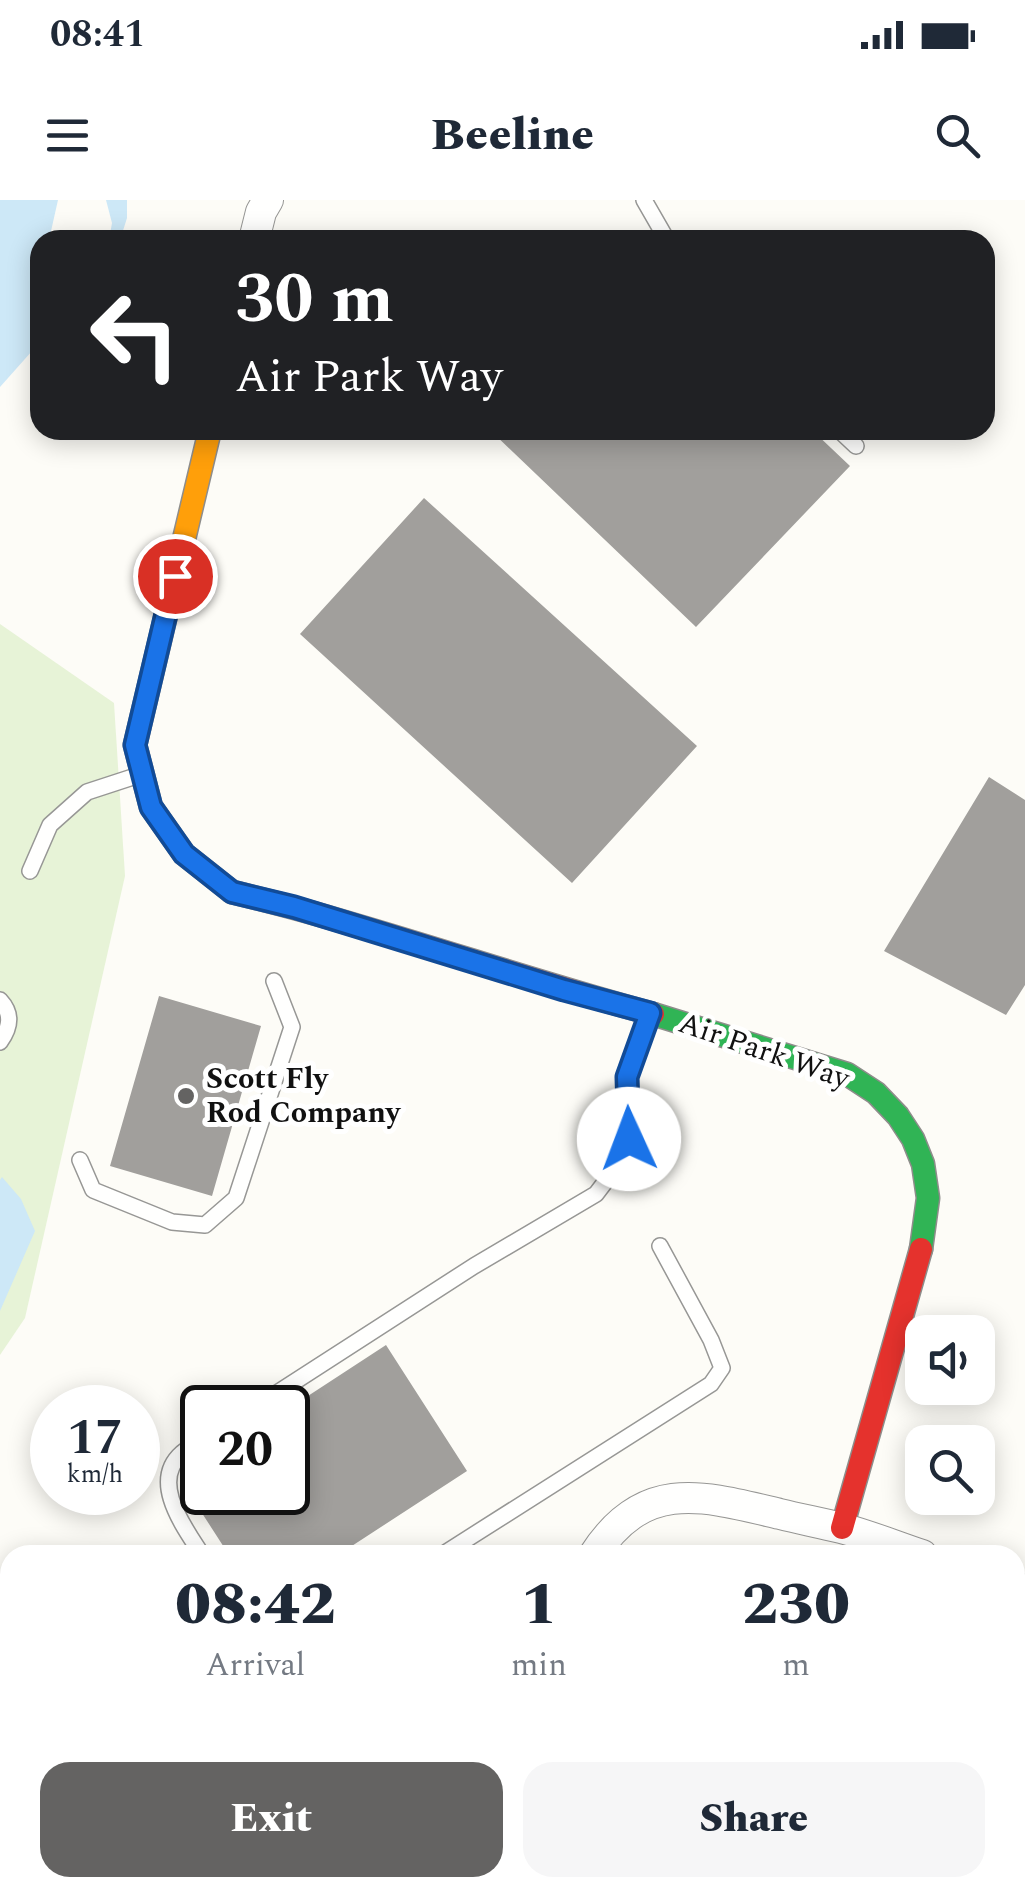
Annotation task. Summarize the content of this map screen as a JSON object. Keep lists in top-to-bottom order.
{
  "streets": {
    "street": ["Air Park Way"]
  },
  "places": ["Scott Fly Rod Company"],
  "page": {
    "status": "08:41",
    "header": "Beeline",
    "turn": ["30 m", "Air Park Way"],
    "speed": "17 km/h",
    "limit": "20",
    "eta": [
      "08:42",
      "Arrival",
      "1",
      "min",
      "230",
      "m"
    ],
    "buttons": ["Exit", "Share"]
  }
}
